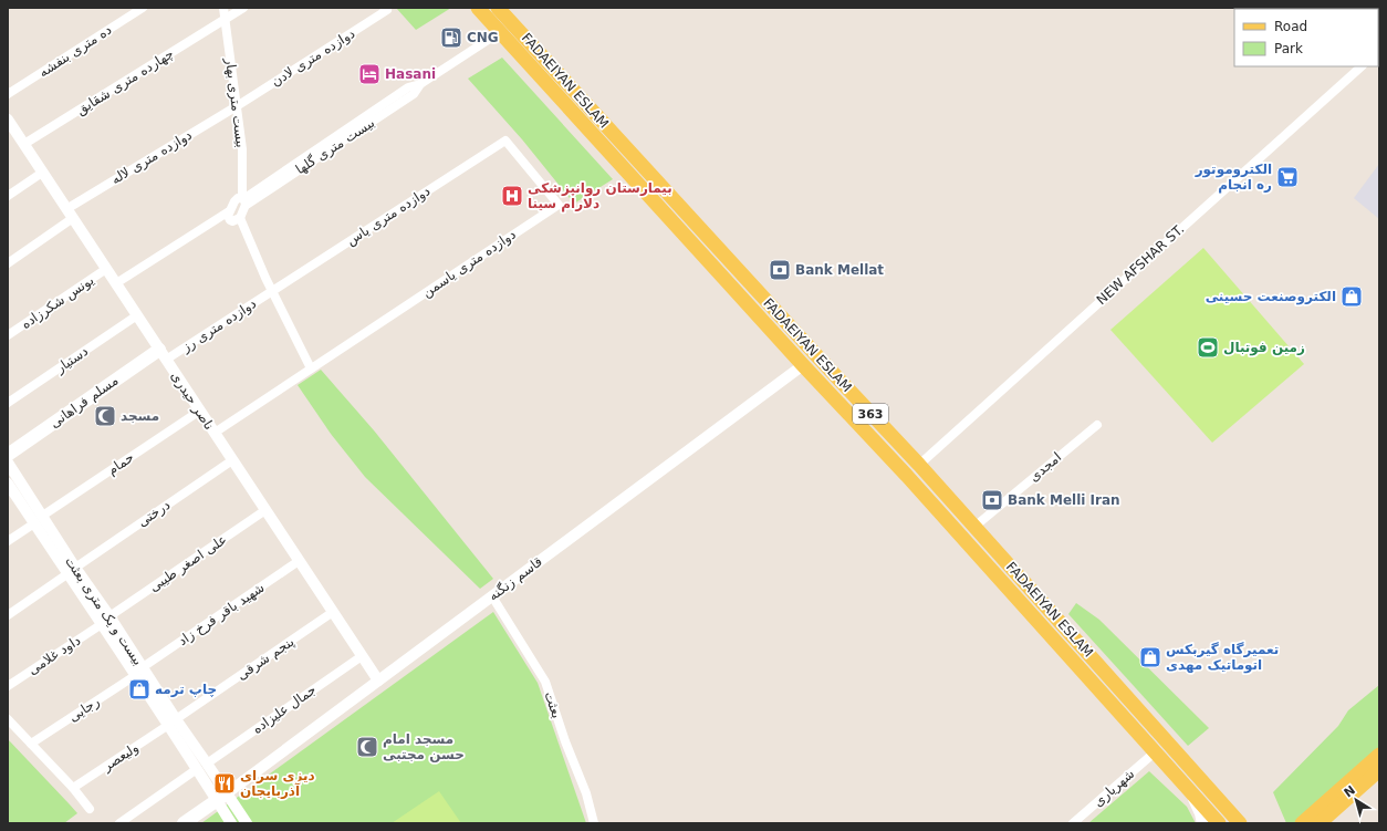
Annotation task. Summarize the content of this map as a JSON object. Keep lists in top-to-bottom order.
{
  "streets": {
    "main road": ["FADAEIYAN ESLAM", "مسلم فراهانی", "363"],
    "street": [
      "ده متری بنفشه",
      "دوازده متری لادن",
      "چهارده متری شقایق",
      "بیست متری بهار",
      "بیست متری گلها",
      "دوازده متری لاله",
      "دوازده متری یاس",
      "دوازده متری یاسمن",
      "NEW AFSHAR ST.",
      "یونس شکرزاده",
      "دوازده متری رز",
      "دستیار",
      "ناصر حیدری",
      "حمام",
      "امجدی",
      "درختی",
      "علی اصغر طیبی",
      "قاسم زنگنه",
      "بیست و یک متری بعثت",
      "شهید باقر فرخ زاد",
      "داود غلامی",
      "پنجم شرقی",
      "بعثت",
      "رجایی",
      "جمال علیزاده",
      "ولیعصر",
      "شهریاری"
    ]
  },
  "crossings": [
    ["دوازده متری لادن", "بیست متری بهار"],
    ["دوازده متری لادن", "دوازده متری لاله"],
    ["FADAEIYAN ESLAM", "بیست متری گلها"],
    ["FADAEIYAN ESLAM", "NEW AFSHAR ST."],
    ["FADAEIYAN ESLAM", "امجدی"],
    ["FADAEIYAN ESLAM", "قاسم زنگنه"],
    ["FADAEIYAN ESLAM", "شهریاری"],
    ["چهارده متری شقایق", "بیست متری بهار"],
    ["چهارده متری شقایق", "ناصر حیدری"],
    ["بیست متری بهار", "بیست متری گلها"],
    ["بیست متری بهار", "دوازده متری لاله"],
    ["دوازده متری لاله", "ناصر حیدری"],
    ["دوازده متری یاس", "دوازده متری یاسمن"],
    ["دوازده متری یاس", "دوازده متری رز"],
    ["یونس شکرزاده", "ناصر حیدری"],
    ["دوازده متری رز", "ناصر حیدری"],
    ["دوازده متری رز", "مسلم فراهانی"],
    ["دستیار", "ناصر حیدری"],
    ["ناصر حیدری", "مسلم فراهانی"],
    ["ناصر حیدری", "حمام"],
    ["ناصر حیدری", "درختی"],
    ["ناصر حیدری", "علی اصغر طیبی"],
    ["ناصر حیدری", "قاسم زنگنه"],
    ["ناصر حیدری", "شهید باقر فرخ زاد"],
    ["ناصر حیدری", "پنجم شرقی"],
    ["ناصر حیدری", "جمال علیزاده"],
    ["حمام", "بیست و یک متری بعثت"],
    ["درختی", "بیست و یک متری بعثت"],
    ["علی اصغر طیبی", "بیست و یک متری بعثت"],
    ["علی اصغر طیبی", "داود غلامی"],
    ["قاسم زنگنه", "بیست و یک متری بعثت"],
    ["قاسم زنگنه", "بعثت"],
    ["بیست و یک متری بعثت", "شهید باقر فرخ زاد"],
    ["بیست و یک متری بعثت", "داود غلامی"],
    ["بیست و یک متری بعثت", "پنجم شرقی"],
    ["بیست و یک متری بعثت", "رجایی"],
    ["بیست و یک متری بعثت", "جمال علیزاده"],
    ["بیست و یک متری بعثت", "ولیعصر"],
    ["شهید باقر فرخ زاد", "رجایی"],
    ["پنجم شرقی", "ولیعصر"]
  ],
  "places": {
    "fuel station": ["CNG"],
    "hotel": ["Hasani"],
    "supermarket": ["الکتروموتور ره انجام"],
    "hospital": ["بیمارستان روانپزشکی دلارام سینا"],
    "bank": ["Bank Mellat", "Bank Melli Iran"],
    "shop": ["الکتروصنعت حسینی", "تعمیرگاه گیربکس اتوماتیک مهدی", "چاپ ترمه"],
    "sports": ["زمین فوتبال"],
    "mosque": ["مسجد", "مسجد امام حسن مجتبی"],
    "restaurant": ["دیزی سرای آذربایجان"]
  },
  "legend": ["Road", "Park"],
  "north": "top left"
}
